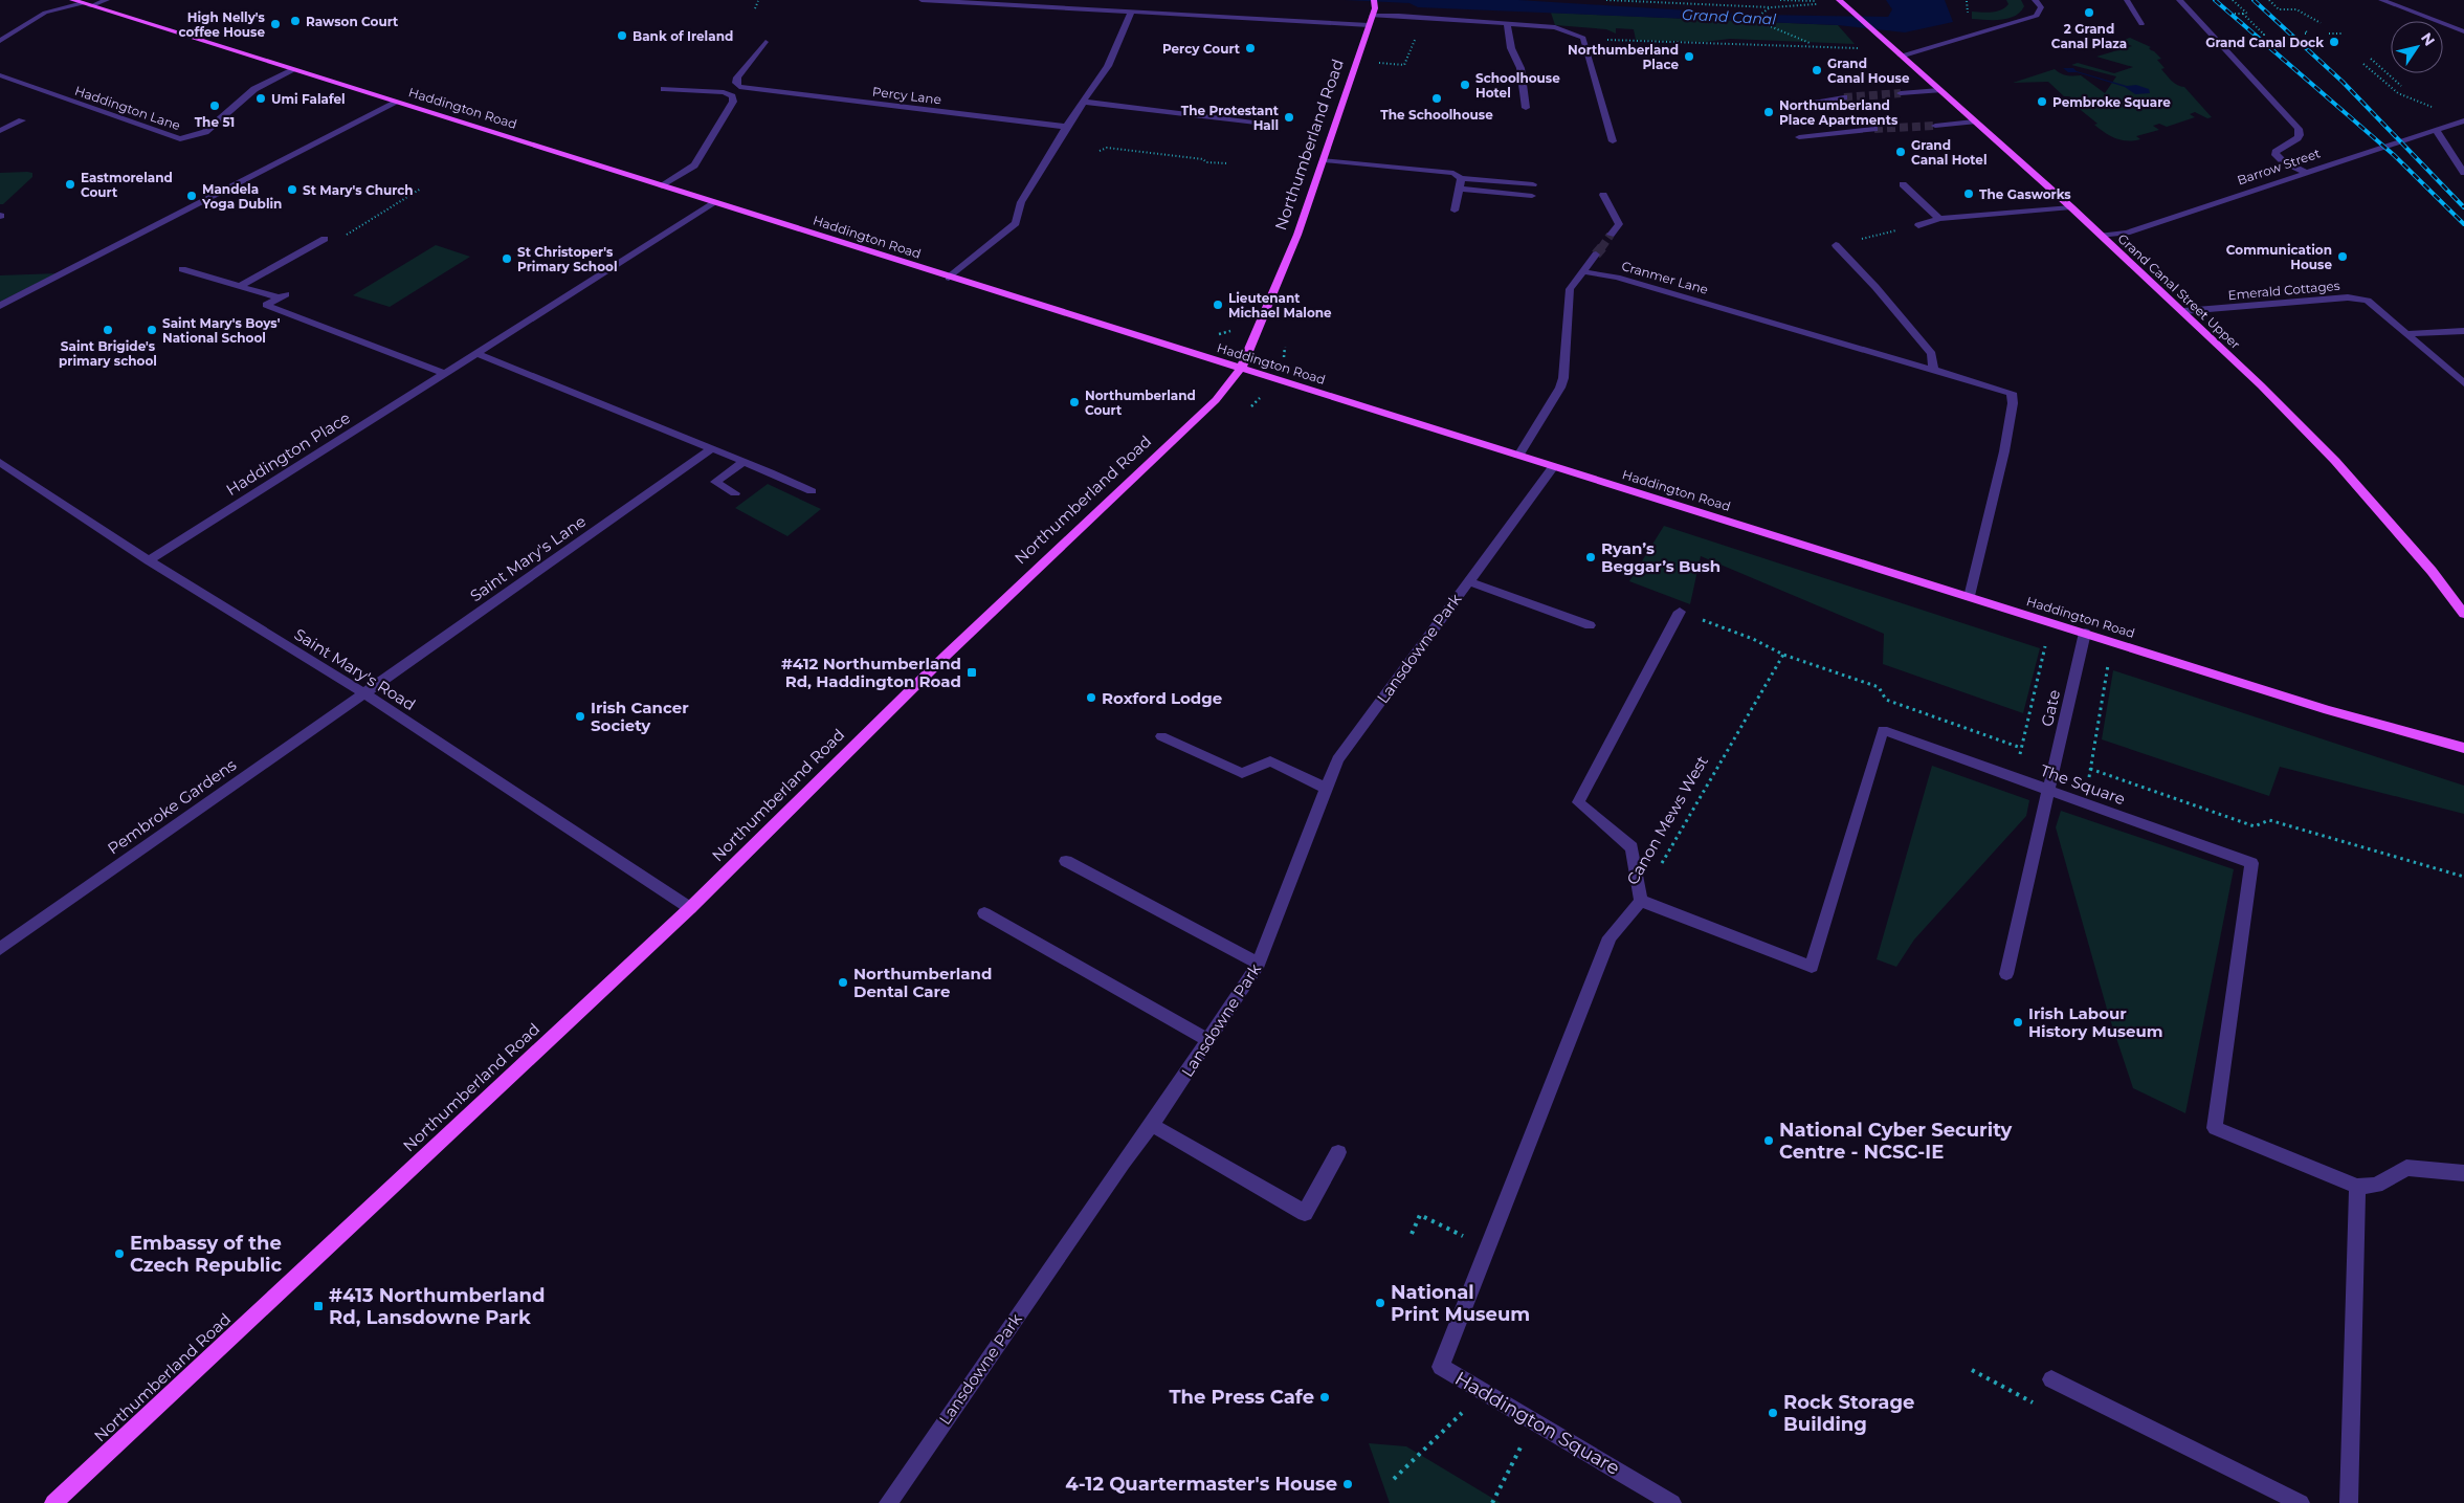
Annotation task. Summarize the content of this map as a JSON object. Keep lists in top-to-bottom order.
{
  "streets": {
    "main road": ["Haddington Road", "Northumberland Road", "Grand Canal Street Upper"],
    "street": [
      "Percy Lane",
      "Haddington Lane",
      "Barrow Street",
      "Cranmer Lane",
      "Emerald Cottages",
      "Haddington Place",
      "Saint Mary's Lane",
      "Lansdowne Park",
      "Saint Mary's Road",
      "Gate",
      "The Square",
      "Pembroke Gardens",
      "Canon Mews West",
      "Haddington Square"
    ]
  },
  "crossings": [
    ["Haddington Lane", "Haddington Road"],
    ["Haddington Road", "Northumberland Road"],
    ["Haddington Road", "Cranmer Lane"],
    ["Haddington Road", "Haddington Place"],
    ["Haddington Road", "Lansdowne Park"],
    ["Haddington Road", "Gate"],
    ["Northumberland Road", "Saint Mary's Road"],
    ["Barrow Street", "Grand Canal Street Upper"],
    ["Emerald Cottages", "Grand Canal Street Upper"],
    ["Haddington Place", "Saint Mary's Road"],
    ["Saint Mary's Lane", "Saint Mary's Road"],
    ["Saint Mary's Lane", "Pembroke Gardens"],
    ["Saint Mary's Road", "Pembroke Gardens"],
    ["Gate", "The Square"],
    ["The Square", "Canon Mews West"],
    ["The Square", "Haddington Square"],
    ["Canon Mews West", "Haddington Square"]
  ],
  "water": ["Grand Canal"],
  "places": {
    "other": [
      "2 Grand Canal Plaza",
      "Rawson Court",
      "High Nelly's coffee House",
      "Bank of Ireland",
      "Grand Canal Dock",
      "Percy Court",
      "Northumberland Place",
      "Grand Canal House",
      "Schoolhouse Hotel",
      "Umi Falafel",
      "The Schoolhouse",
      "Pembroke Square",
      "The 51",
      "Northumberland Place Apartments",
      "The Protestant Hall",
      "Grand Canal Hotel",
      "Eastmoreland Court",
      "St Mary's Church",
      "The Gasworks",
      "Mandela Yoga Dublin",
      "Communication House",
      "St Christoper's Primary School",
      "Lieutenant Michael Malone",
      "Saint Brigide's primary school",
      "Saint Mary's Boys' National School",
      "Northumberland Court",
      "Ryan’s Beggar’s Bush",
      "Roxford Lodge",
      "Irish Cancer Society",
      "Northumberland Dental Care",
      "Irish Labour History Museum",
      "National Cyber Security Centre - NCSC-IE",
      "Embassy of the Czech Republic",
      "National Print Museum",
      "The Press Cafe",
      "Rock Storage Building",
      "4-12 Quartermaster's House"
    ],
    "transit": ["#412 Northumberland Rd, Haddington Road", "#413 Northumberland Rd, Lansdowne Park"]
  },
  "north": "top right"
}
